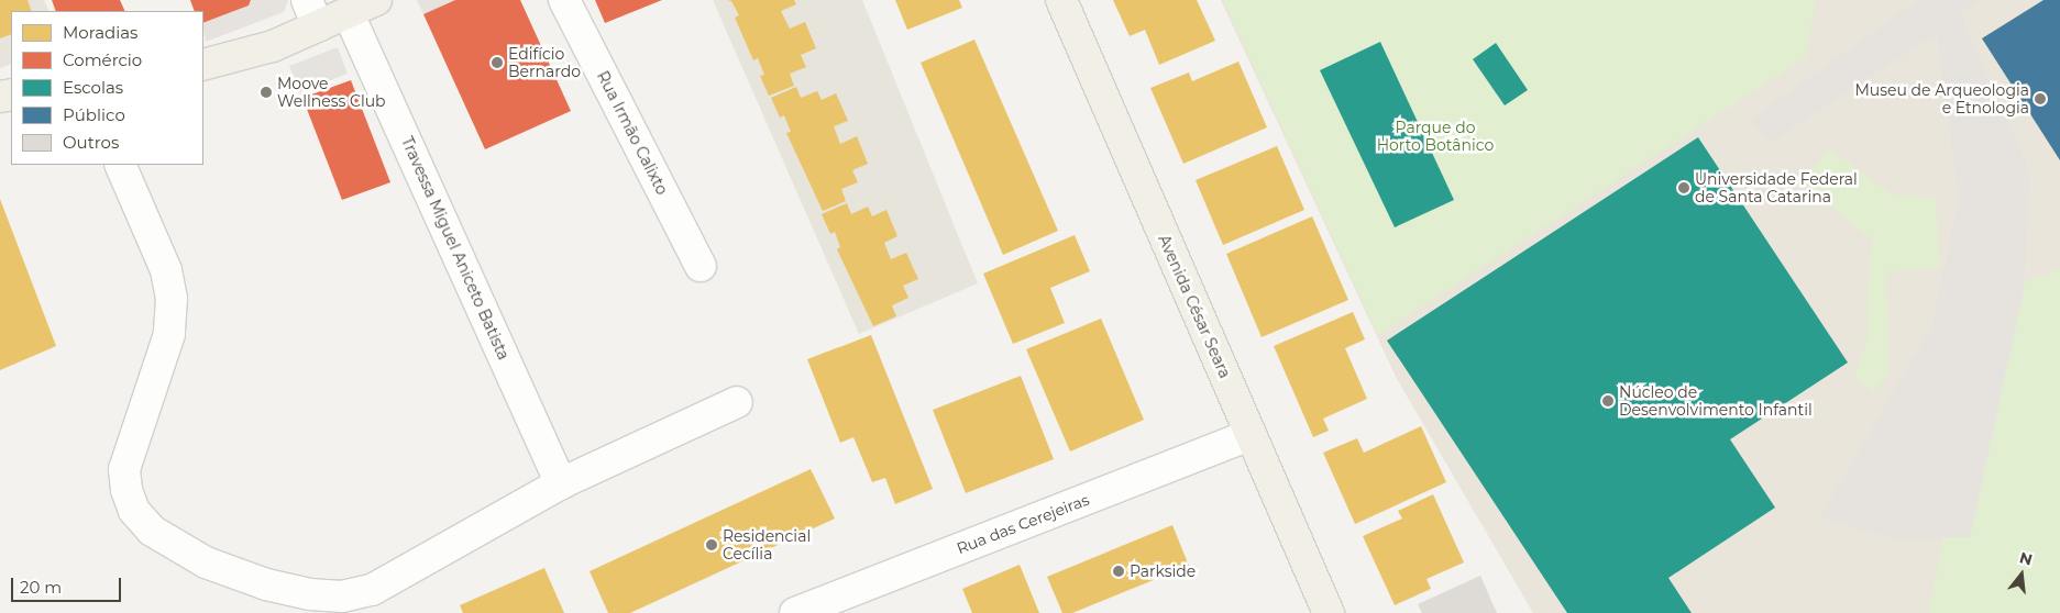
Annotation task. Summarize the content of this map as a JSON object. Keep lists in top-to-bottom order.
{
  "streets": {
    "main road": ["Avenida César Seara"],
    "street": ["Rua Irmão Calixto", "Travessa Miguel Aniceto Batista", "Rua das Cerejeiras"]
  },
  "crossings": [
    ["Avenida César Seara", "Rua das Cerejeiras"]
  ],
  "parks": ["Parque do Horto Botânico"],
  "places": [
    "Edifício Bernardo",
    "Moove Wellness Club",
    "Museu de Arqueologia e Etnologia",
    "Universidade Federal de Santa Catarina",
    "Núcleo de Desenvolvimento Infantil",
    "Residencial Cecília",
    "Parkside"
  ],
  "legend": [
    "Moradias",
    "Comércio",
    "Escolas",
    "Público",
    "Outros"
  ],
  "scale_bar": "20 m",
  "north": "top"
}
